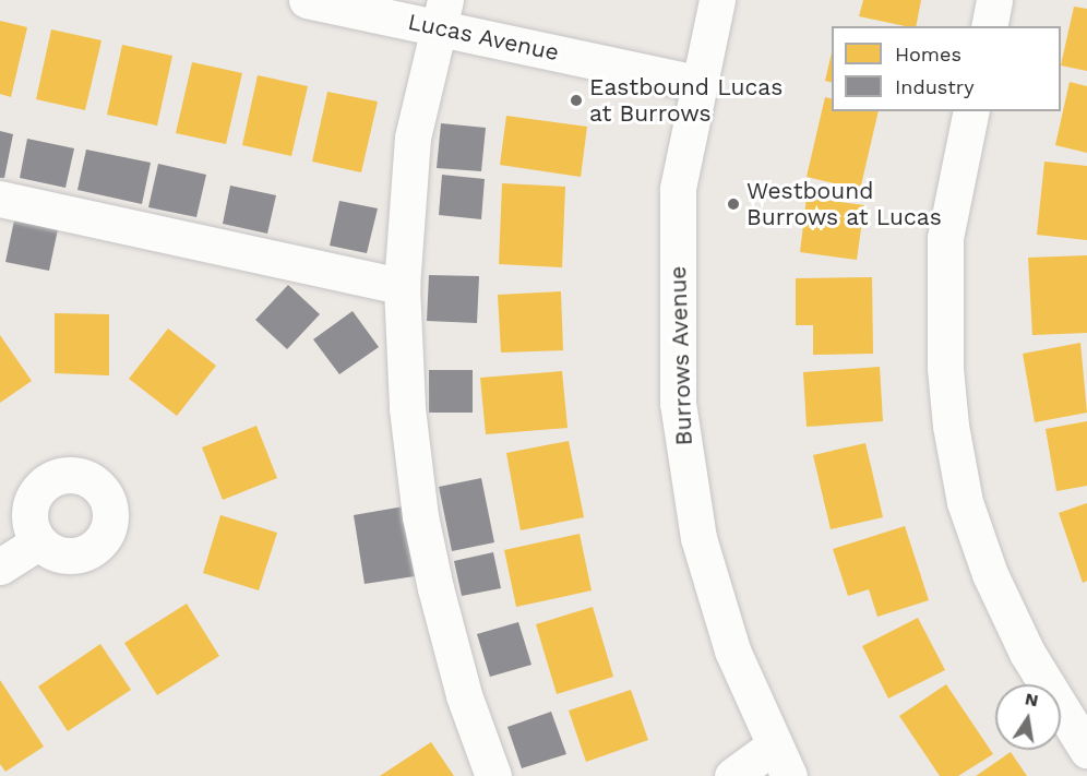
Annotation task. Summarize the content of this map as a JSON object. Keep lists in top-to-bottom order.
{
  "streets": {
    "street": ["Lucas Avenue", "Burrows Avenue"]
  },
  "crossings": [
    ["Lucas Avenue", "Burrows Avenue"]
  ],
  "places": ["Eastbound Lucas at Burrows", "Westbound Burrows at Lucas"],
  "legend": ["Homes", "Industry"],
  "north": "top"
}
